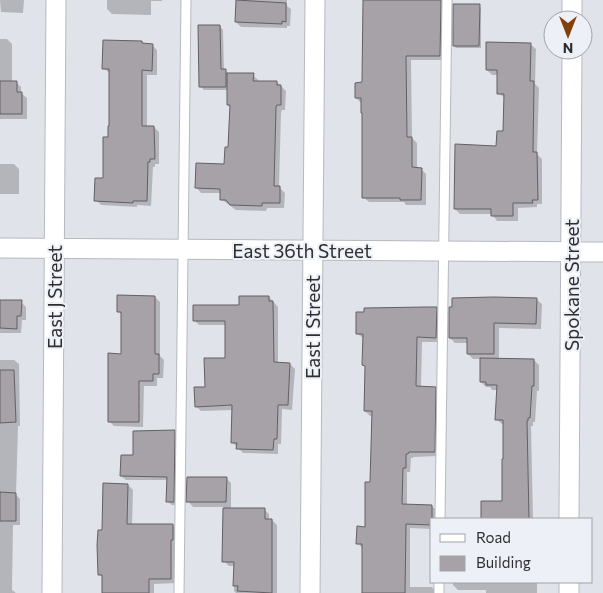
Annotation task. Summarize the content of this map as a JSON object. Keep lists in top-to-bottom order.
{
  "streets": {
    "street": [
      "East 36th Street",
      "Spokane Street",
      "East J Street",
      "East I Street"
    ]
  },
  "crossings": [
    ["East 36th Street", "Spokane Street"],
    ["East 36th Street", "East J Street"],
    ["East 36th Street", "East I Street"]
  ],
  "legend": ["Road", "Building"],
  "north": "bottom"
}
